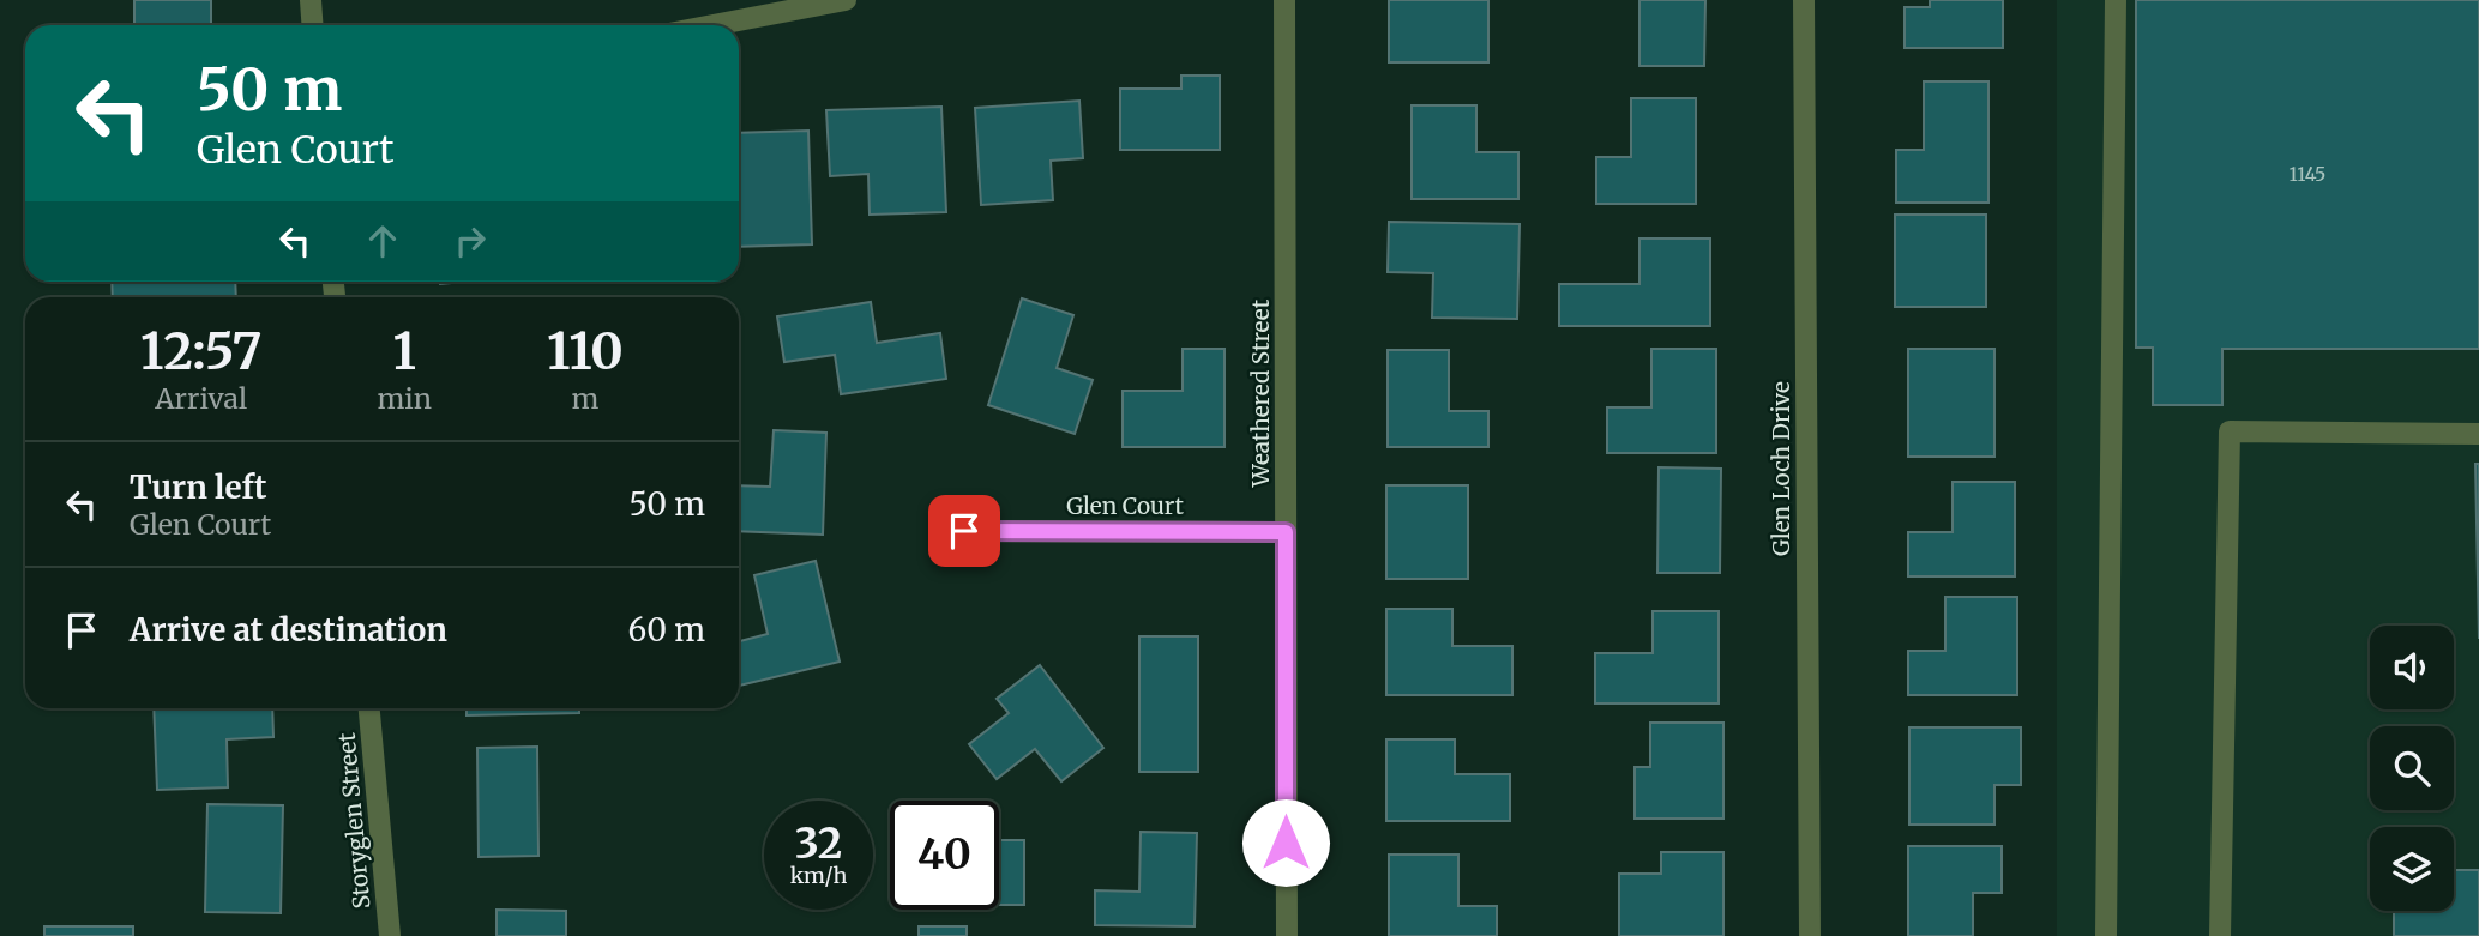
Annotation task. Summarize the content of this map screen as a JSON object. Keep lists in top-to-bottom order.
{
  "streets": {
    "street": [
      "Weathered Street",
      "Glen Loch Drive",
      "Glen Court",
      "Storyglen Street"
    ]
  },
  "crossings": [
    ["Weathered Street", "Glen Court"]
  ],
  "house_numbers": ["1145"],
  "page": {
    "turn": ["50 m", "Glen Court"],
    "eta": [
      "12:57",
      "Arrival",
      "1",
      "min",
      "110",
      "m"
    ],
    "list": [
      {
        "name": "Turn left",
        "note": "Glen Court",
        "value": "50 m"
      },
      {
        "name": "Arrive at destination",
        "value": "60 m"
      }
    ],
    "speed": "32 km/h",
    "limit": "40"
  }
}
